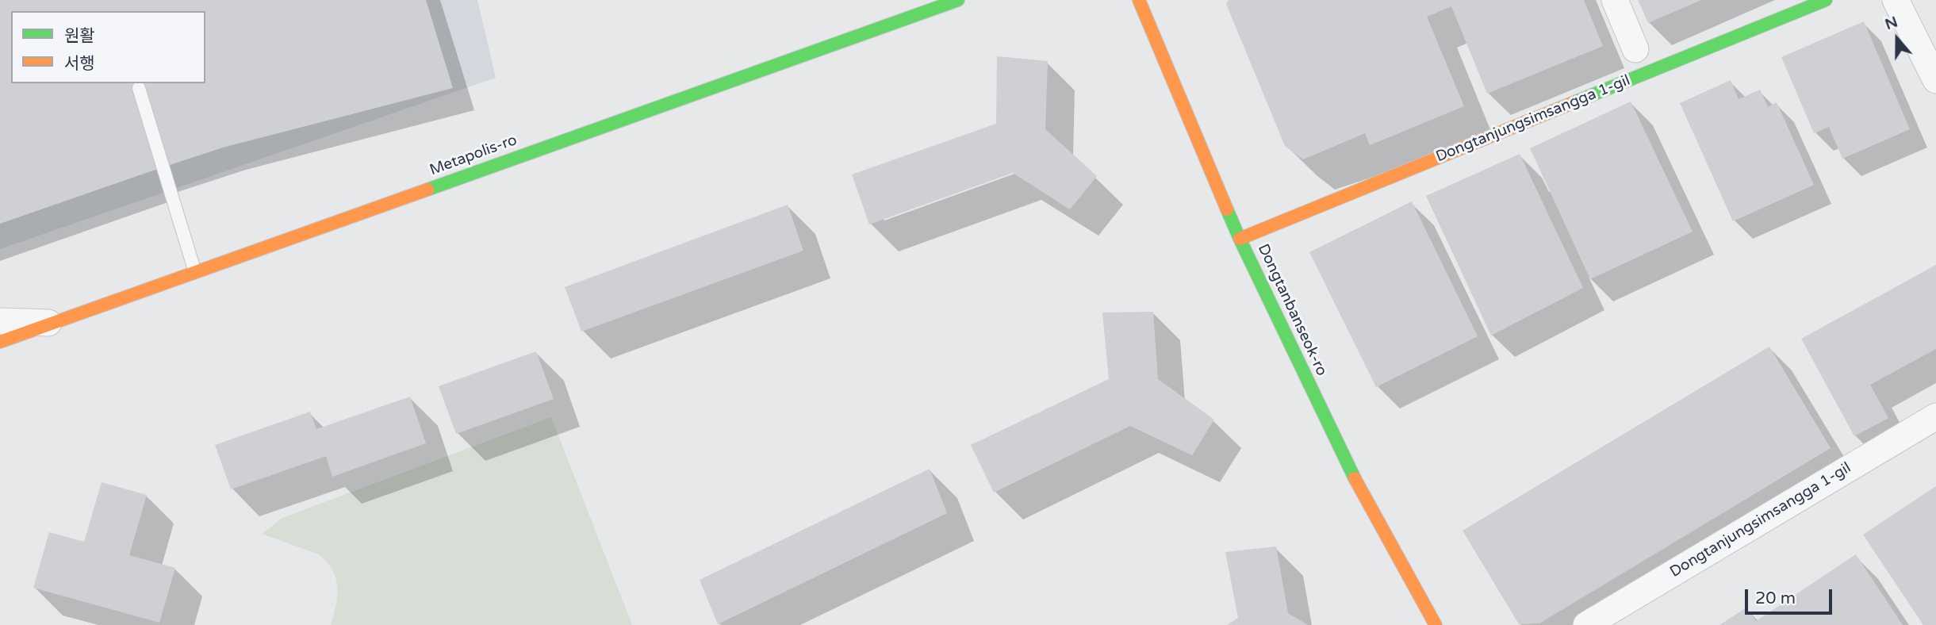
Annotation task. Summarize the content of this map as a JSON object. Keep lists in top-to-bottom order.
{
  "streets": {
    "street": ["Dongtanjungsimsangga 1-gil", "Metapolis-ro", "Dongtanbanseok-ro"]
  },
  "crossings": [
    ["Dongtanjungsimsangga 1-gil", "Dongtanbanseok-ro"]
  ],
  "legend": ["원활", "서행"],
  "scale_bar": "20 m",
  "north": "top"
}
